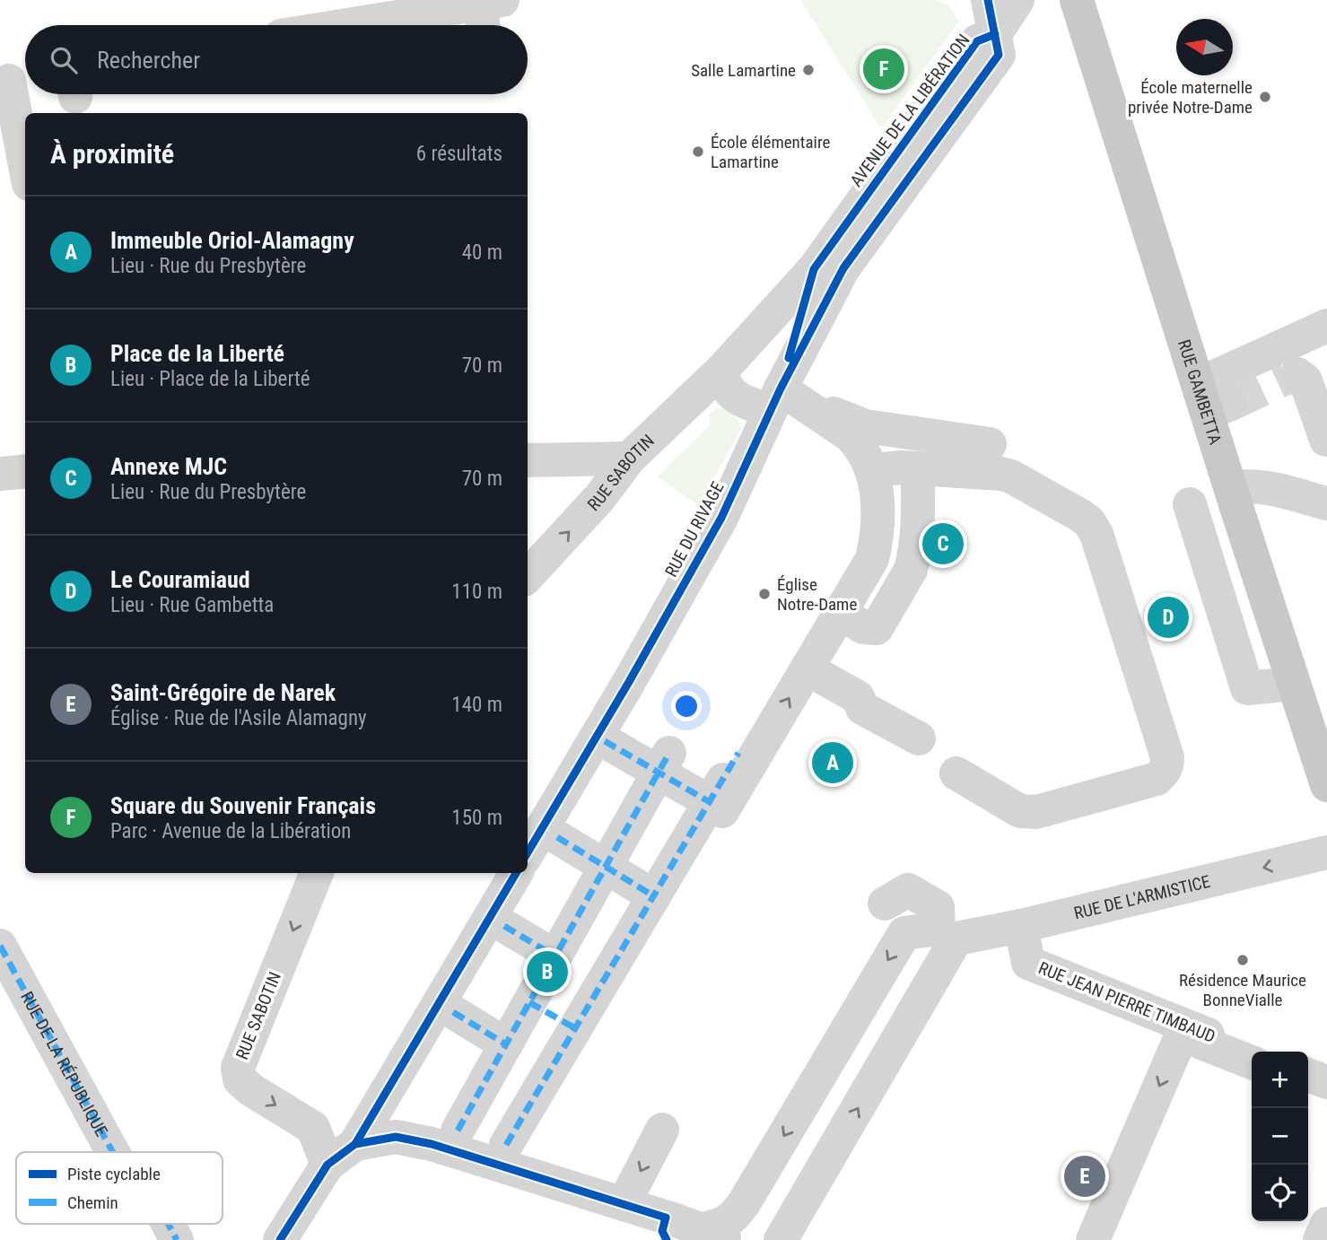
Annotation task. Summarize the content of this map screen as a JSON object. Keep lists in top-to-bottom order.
{
  "streets": {
    "main road": ["RUE GAMBETTA"],
    "street": [
      "AVENUE DE LA LIBÉRATION",
      "RUE SABOTIN",
      "RUE DU RIVAGE",
      "RUE DE L'ARMISTICE",
      "RUE JEAN PIERRE TIMBAUD",
      "RUE DE LA RÉPUBLIQUE"
    ]
  },
  "crossings": [
    ["AVENUE DE LA LIBÉRATION", "RUE SABOTIN"],
    ["AVENUE DE LA LIBÉRATION", "RUE DU RIVAGE"],
    ["RUE SABOTIN", "RUE DU RIVAGE"],
    ["RUE DE L'ARMISTICE", "RUE JEAN PIERRE TIMBAUD"]
  ],
  "places": [
    "Salle Lamartine",
    "École maternelle privée Notre-Dame",
    "École élémentaire Lamartine",
    "Église Notre-Dame",
    "Résidence Maurice BonneVialle"
  ],
  "legend": ["Piste cyclable", "Chemin"],
  "north": "left",
  "page": {
    "search": "Rechercher",
    "pins": [
      "F",
      "C",
      "D",
      "A",
      "B",
      "E"
    ],
    "heading": ["À proximité", "6 résultats"],
    "list": [
      {
        "mark": "A",
        "name": "Immeuble Oriol-Alamagny",
        "note": "Lieu · Rue du Presbytère",
        "value": "40 m"
      },
      {
        "mark": "B",
        "name": "Place de la Liberté",
        "note": "Lieu · Place de la Liberté",
        "value": "70 m"
      },
      {
        "mark": "C",
        "name": "Annexe MJC",
        "note": "Lieu · Rue du Presbytère",
        "value": "70 m"
      },
      {
        "mark": "D",
        "name": "Le Couramiaud",
        "note": "Lieu · Rue Gambetta",
        "value": "110 m"
      },
      {
        "mark": "E",
        "name": "Saint-Grégoire de Narek",
        "note": "Église · Rue de l'Asile Alamagny",
        "value": "140 m"
      },
      {
        "mark": "F",
        "name": "Square du Souvenir Français",
        "note": "Parc · Avenue de la Libération",
        "value": "150 m"
      }
    ],
    "map_buttons": ["+", "−"]
  }
}
